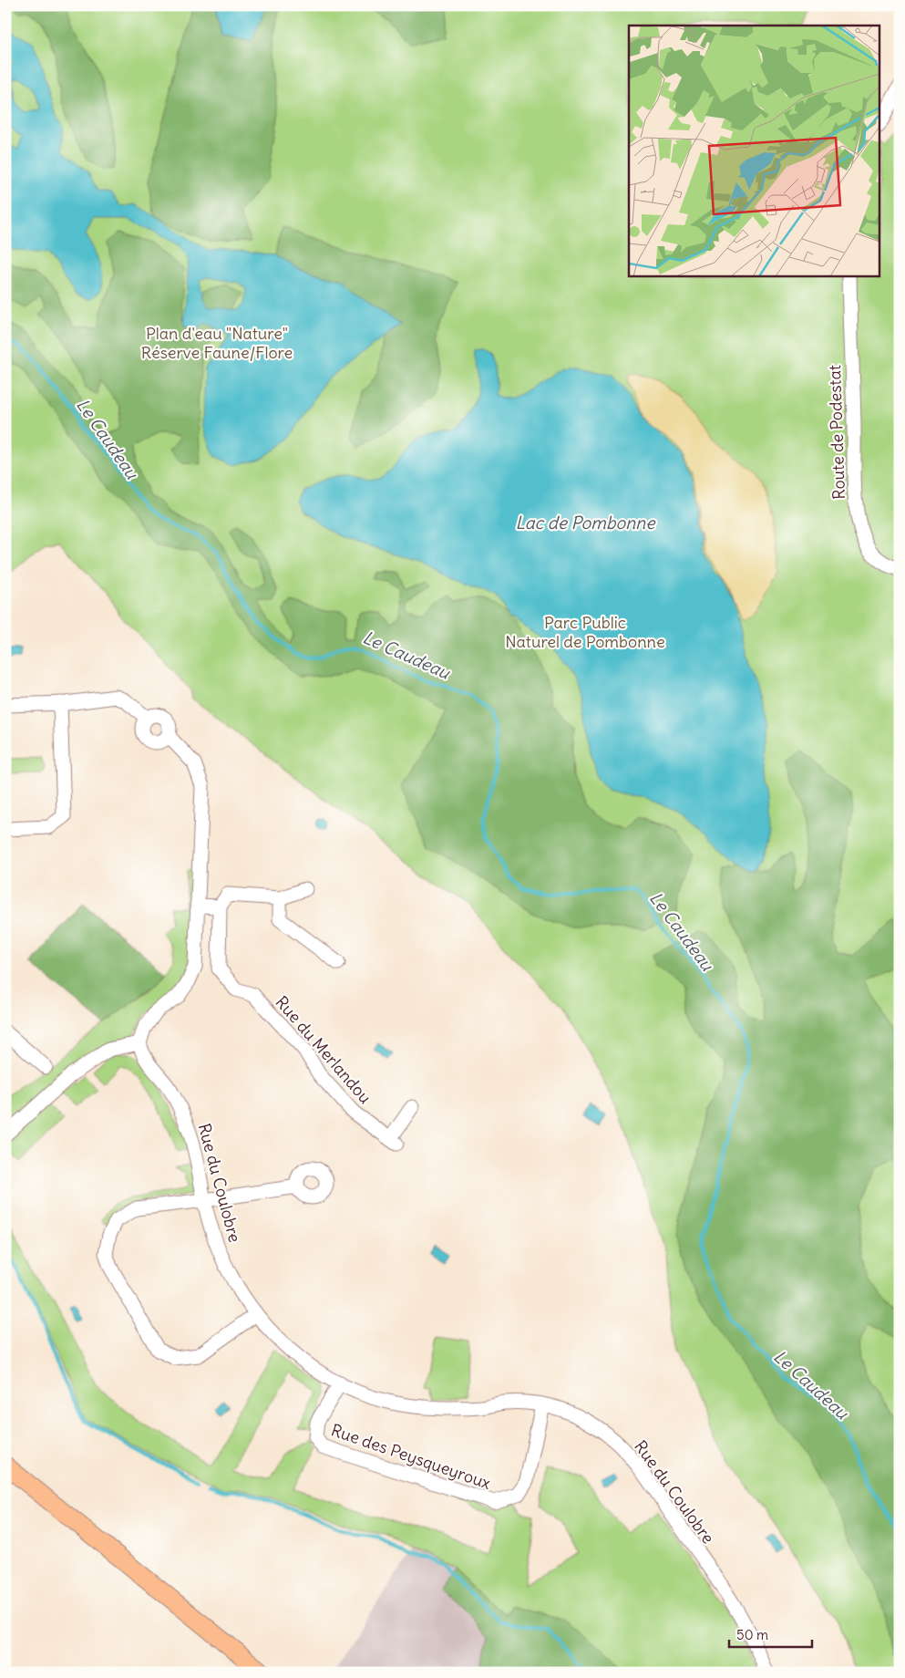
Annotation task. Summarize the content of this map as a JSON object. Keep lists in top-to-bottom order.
{
  "streets": {
    "street": [
      "Route de Podestat",
      "Rue du Merlandou",
      "Rue du Coulobre",
      "Rue des Peysqueyroux"
    ]
  },
  "crossings": [
    ["Rue du Coulobre", "Rue des Peysqueyroux"]
  ],
  "water": ["Le Caudeau", "Lac de Pombonne"],
  "parks": ["Plan d'eau \"Nature\" Réserve Faune/Flore", "Parc Public Naturel de Pombonne"],
  "scale_bar": "50 m"
}
